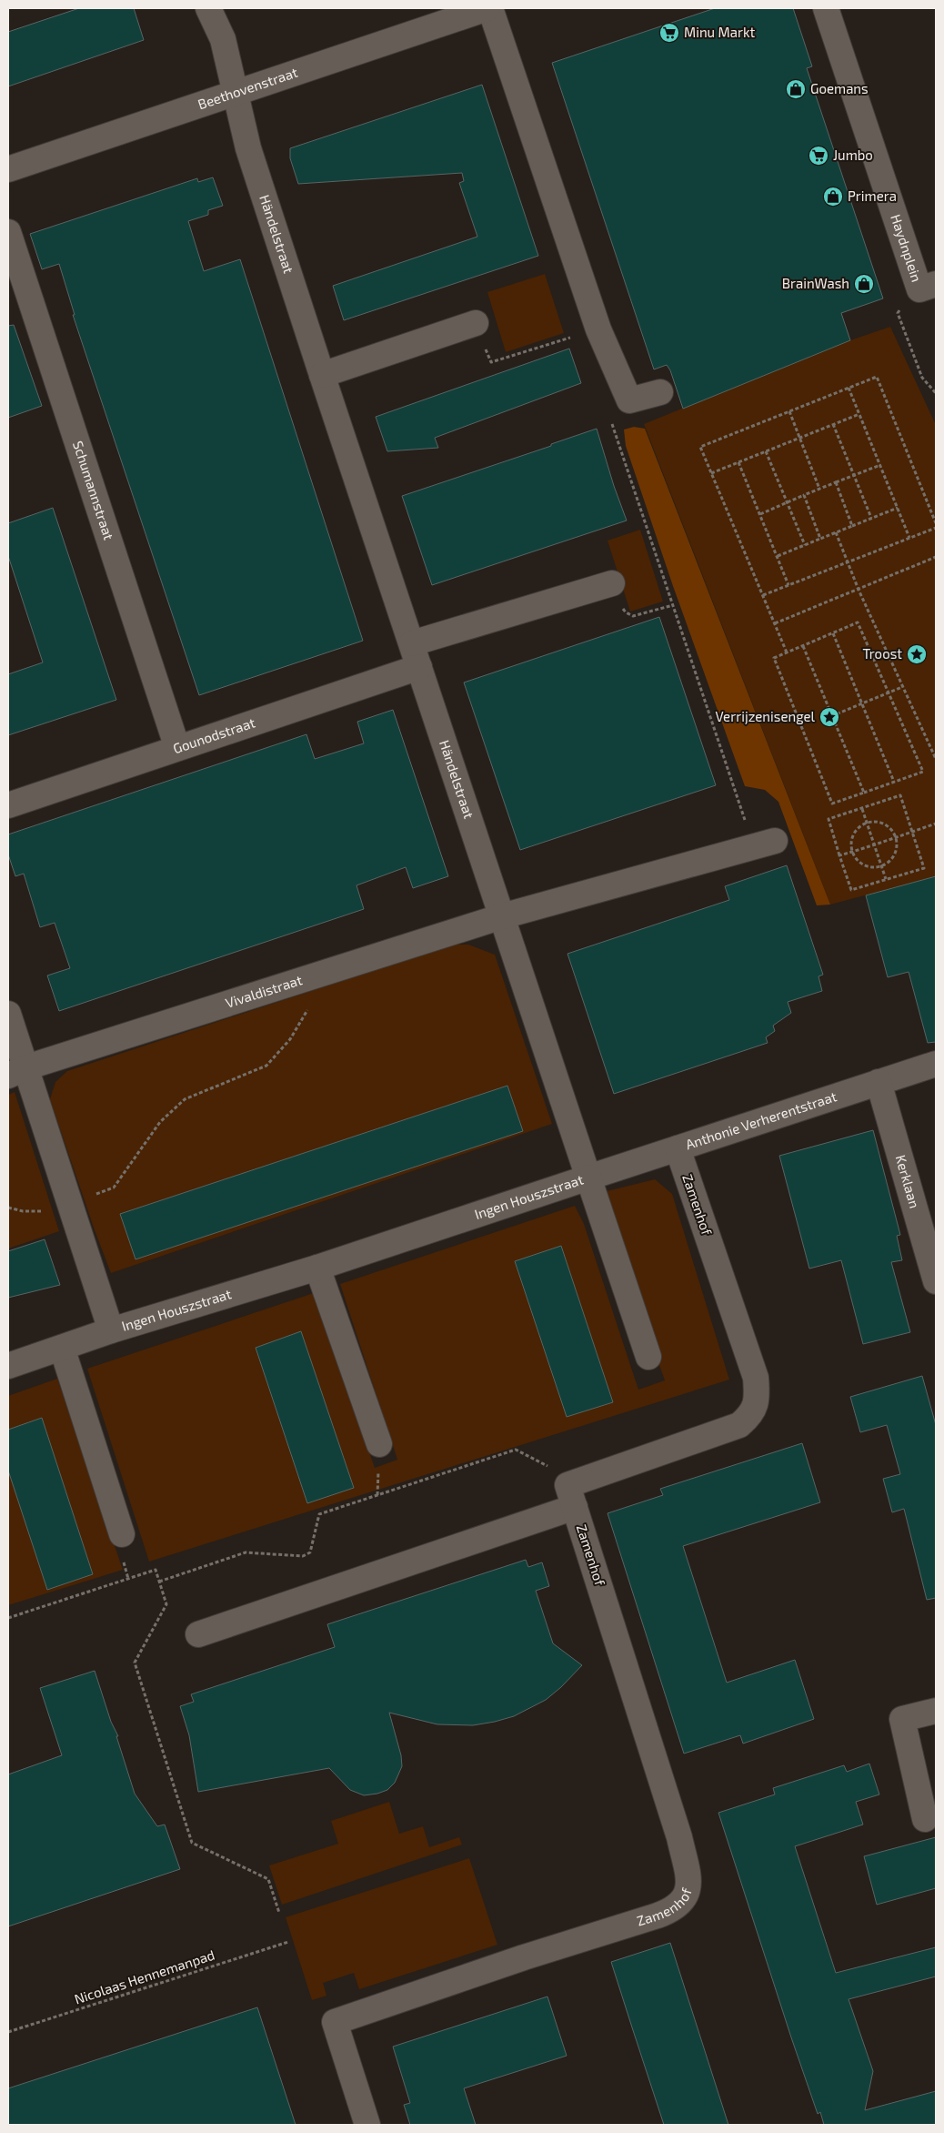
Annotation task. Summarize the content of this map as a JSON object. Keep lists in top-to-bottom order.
{
  "streets": {
    "street": [
      "Beethovenstraat",
      "Händelstraat",
      "Haydnplein",
      "Schumannstraat",
      "Gounodstraat",
      "Vivaldistraat",
      "Anthonie Verherentstraat",
      "Kerklaan",
      "Ingen Houszstraat",
      "Zamenhof"
    ],
    "path": ["Nicolaas Hennemanpad"]
  },
  "crossings": [
    ["Beethovenstraat", "Händelstraat"],
    ["Händelstraat", "Gounodstraat"],
    ["Händelstraat", "Vivaldistraat"],
    ["Händelstraat", "Anthonie Verherentstraat"],
    ["Händelstraat", "Ingen Houszstraat"],
    ["Schumannstraat", "Gounodstraat"],
    ["Anthonie Verherentstraat", "Kerklaan"],
    ["Anthonie Verherentstraat", "Ingen Houszstraat"],
    ["Anthonie Verherentstraat", "Zamenhof"]
  ],
  "places": {
    "supermarket": ["Minu Markt", "Jumbo"],
    "shop": ["Goemans", "Primera", "BrainWash"],
    "place": ["Troost", "Verrijzenisengel"]
  }
}
